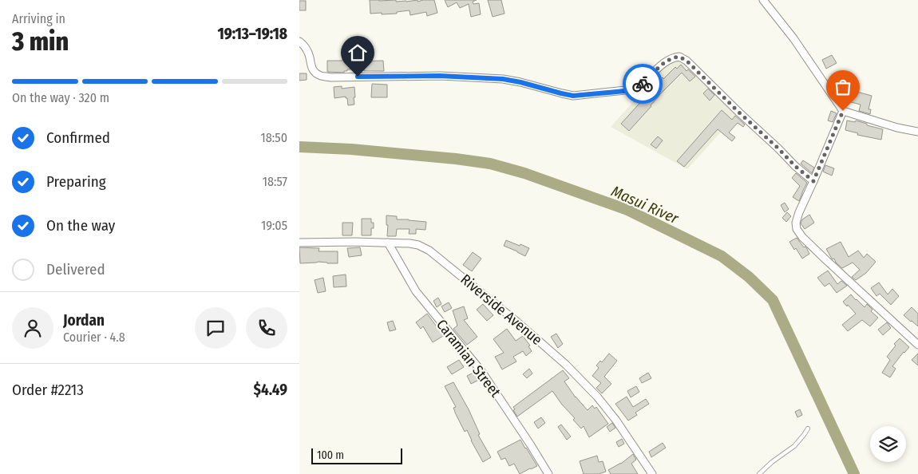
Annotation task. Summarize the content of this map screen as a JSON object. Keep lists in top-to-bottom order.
{
  "streets": {
    "street": ["Riverside Avenue", "Caramian Street"]
  },
  "crossings": [
    ["Riverside Avenue", "Caramian Street"]
  ],
  "water": ["Masui River"],
  "scale_bar": "100 m",
  "page": {
    "heading": ["3 min", "Arriving in", "19:13–19:18"],
    "panel": [
      "Jordan",
      "Courier · 4.8",
      "Order #2213",
      "$4.49"
    ],
    "bar": "On the way · 320 m",
    "list": [
      ["Confirmed", "18:50"],
      ["Preparing", "18:57"],
      ["On the way", "19:05"],
      "Delivered"
    ],
    "scale": "100 m"
  }
}
